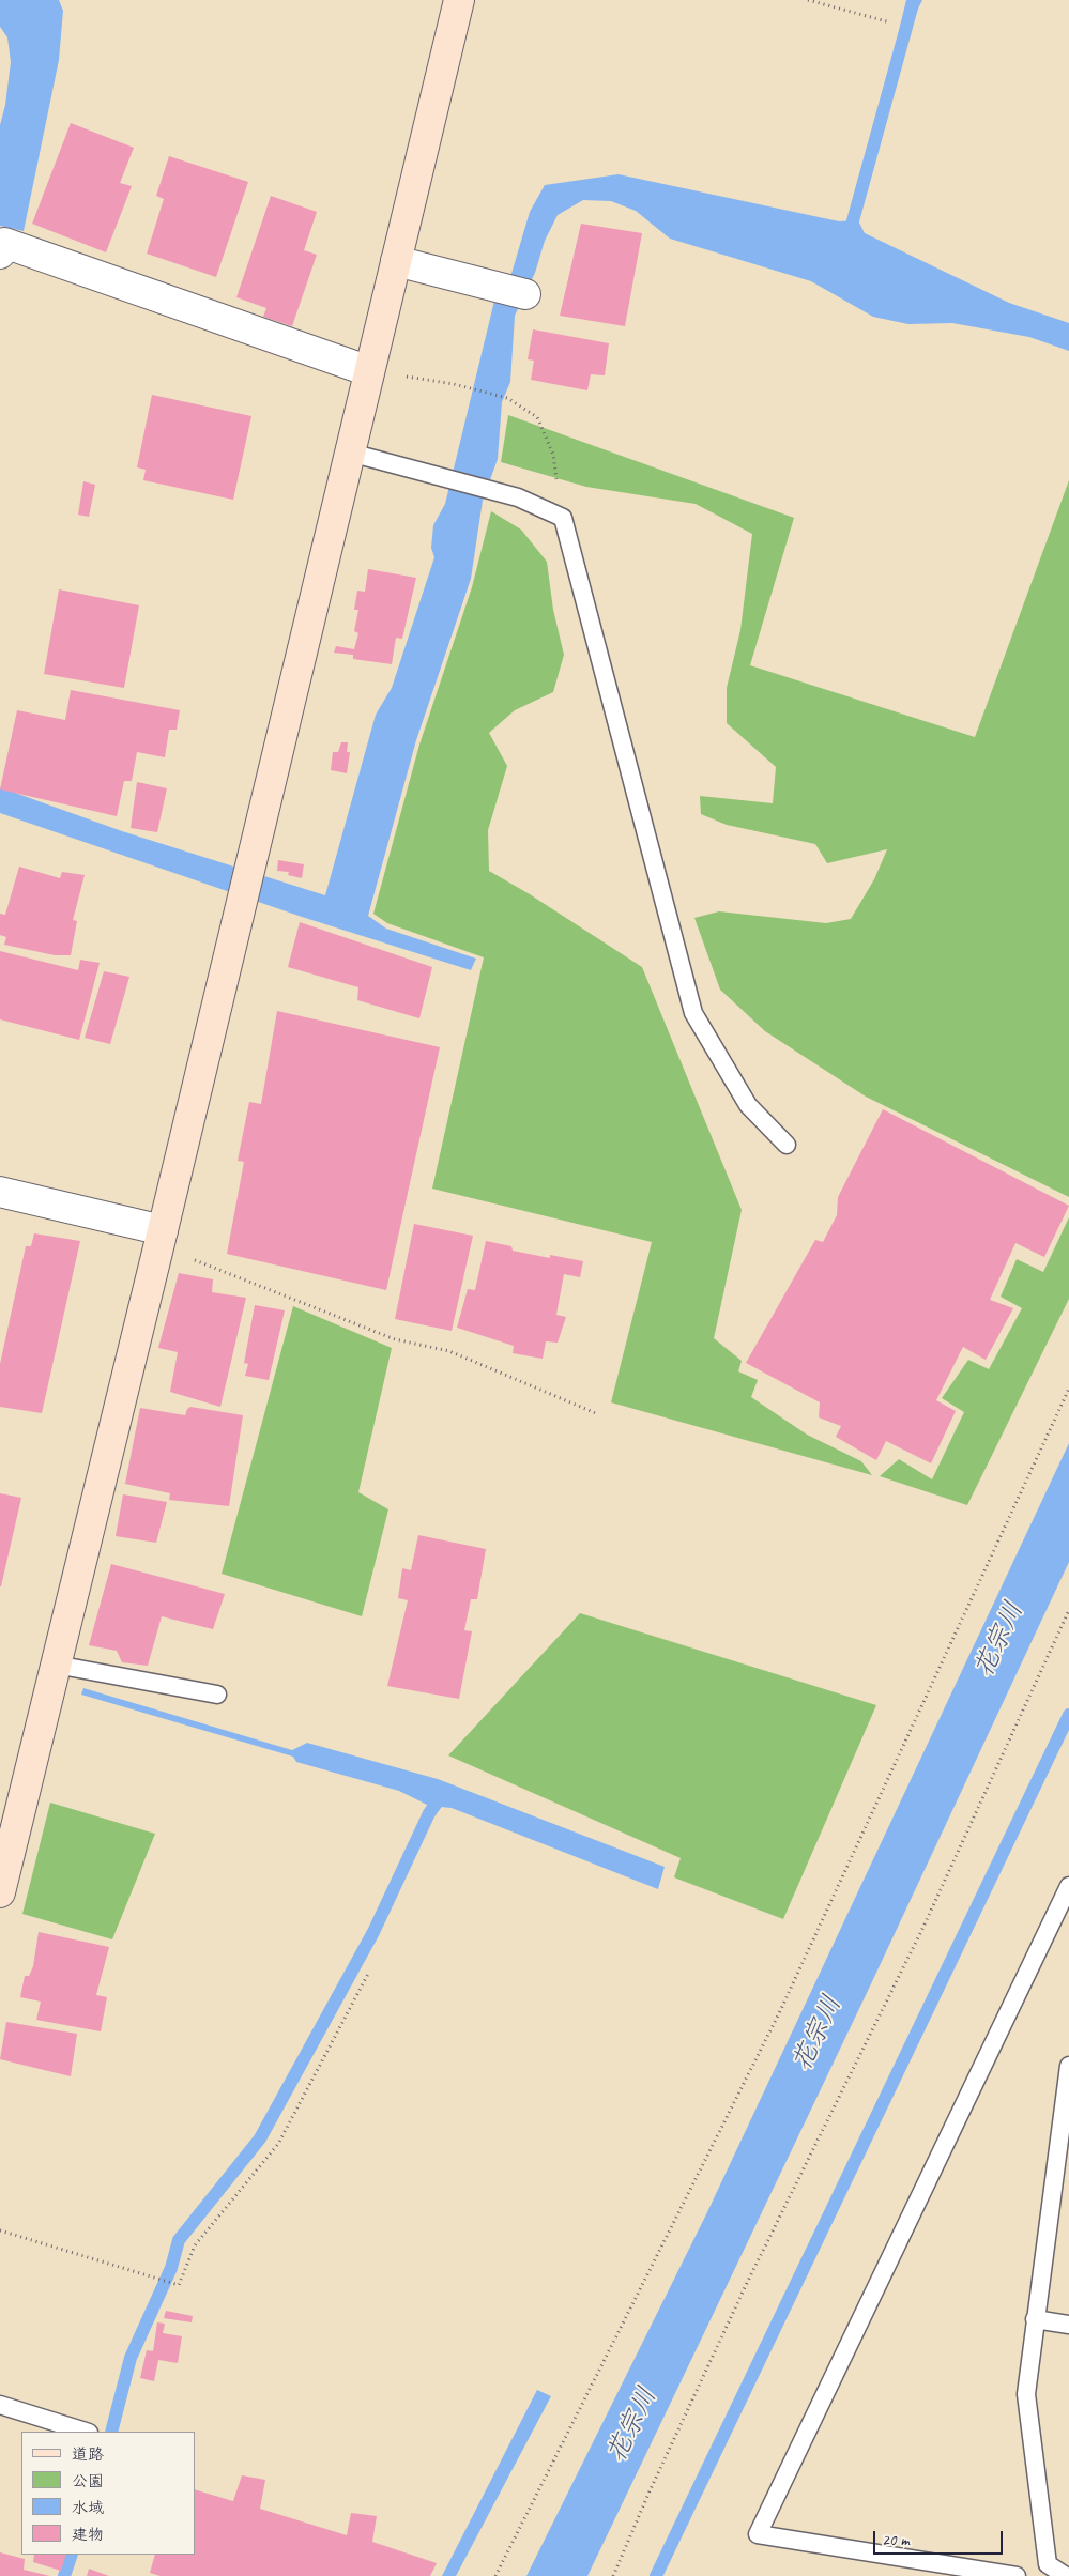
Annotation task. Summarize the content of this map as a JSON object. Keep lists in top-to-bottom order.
{
  "water": ["花宗川"],
  "legend": [
    "道路",
    "公園",
    "水域",
    "建物"
  ],
  "scale_bar": "20 m"
}
